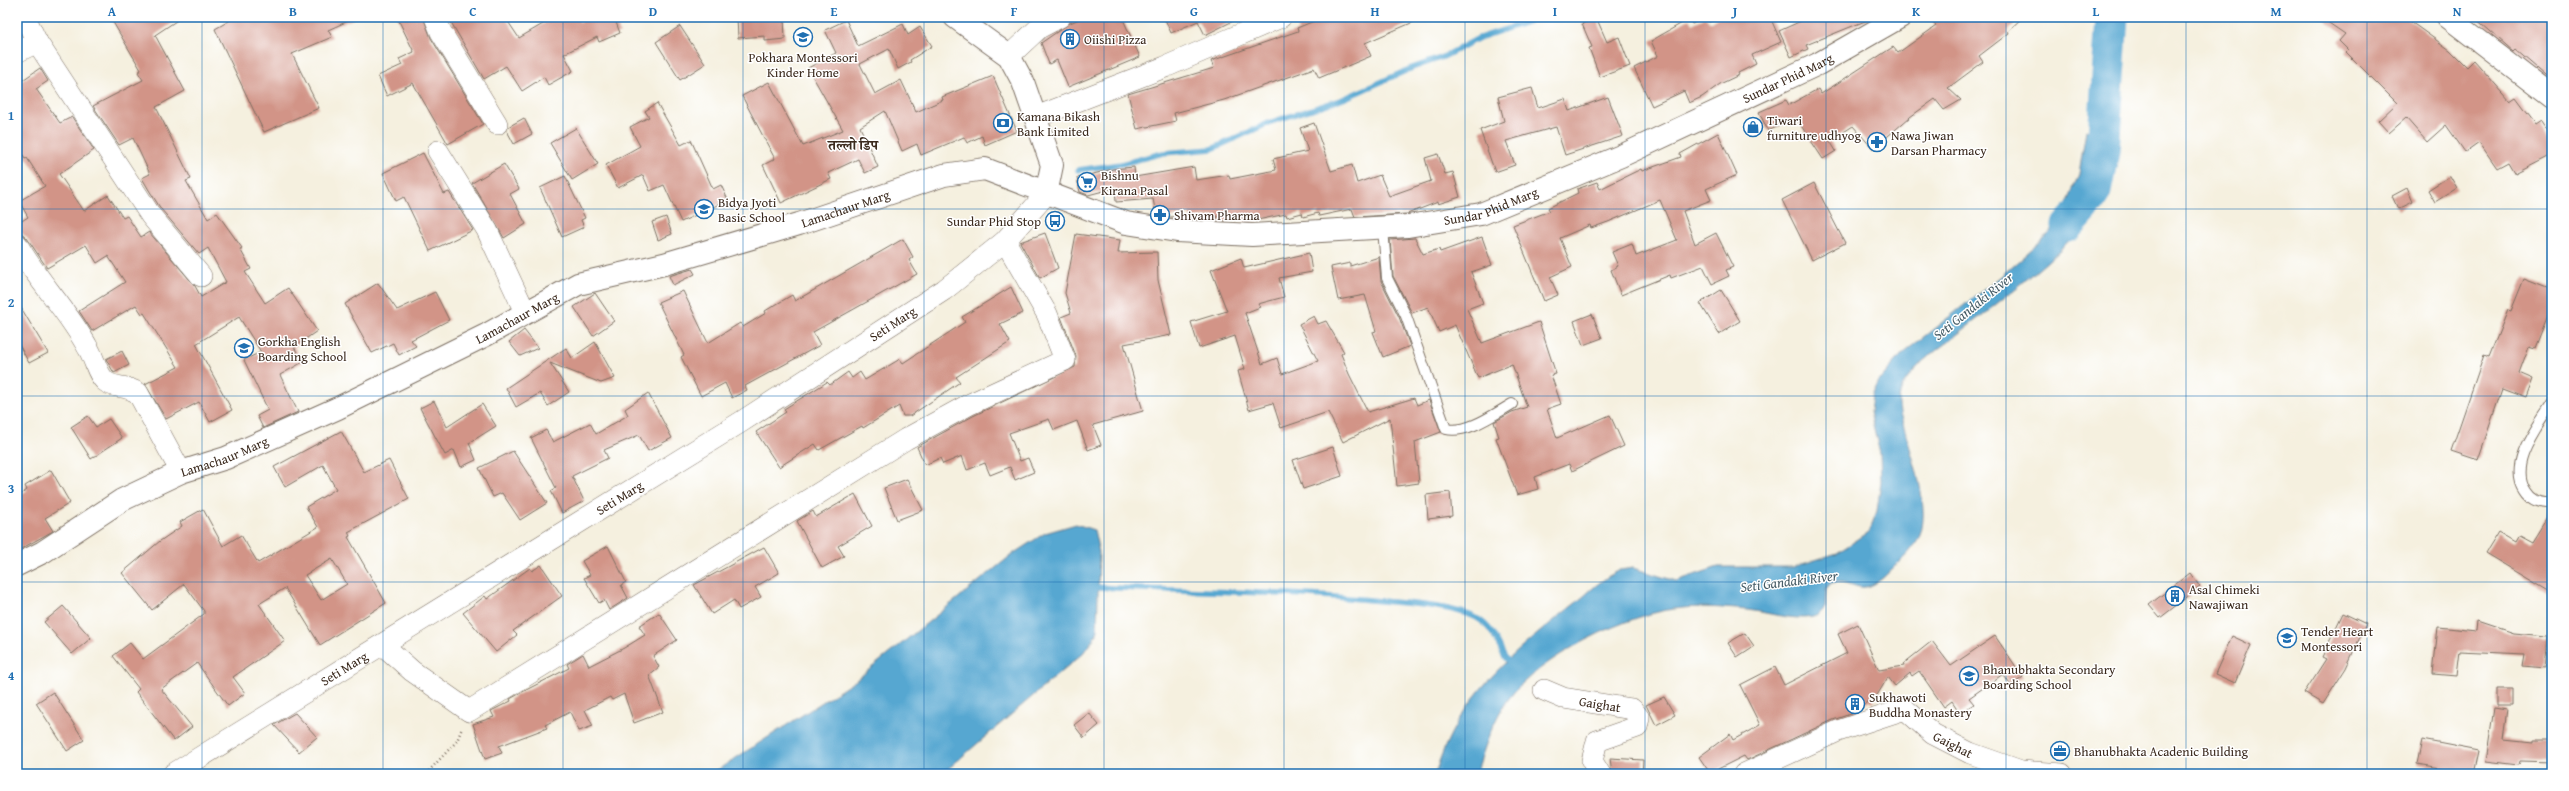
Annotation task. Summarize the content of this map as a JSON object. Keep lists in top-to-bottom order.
{
  "streets": {
    "main road": ["Sundar Phid Marg", "Lamachaur Marg"],
    "street": ["Seti Marg", "Gaighat"]
  },
  "crossings": [
    ["Sundar Phid Marg", "Lamachaur Marg"],
    ["Sundar Phid Marg", "Seti Marg"],
    ["Lamachaur Marg", "Seti Marg"]
  ],
  "districts": ["तल्लो डिप"],
  "water": ["Seti Gandaki River"],
  "places": {
    "school or university": [
      "Pokhara Montessori Kinder Home",
      "Bidya Jyoti Basic School",
      "Gorkha English Boarding School",
      "Tender Heart Montessori",
      "Bhanubhakta Secondary Boarding School"
    ],
    "building": ["Oiishi Pizza", "Asal Chimeki Nawajiwan", "Sukhawoti Buddha Monastery"],
    "bank": ["Kamana Bikash Bank Limited"],
    "shop": ["Tiwari furniture udhyog"],
    "pharmacy": ["Nawa Jiwan Darsan Pharmacy", "Shivam Pharma"],
    "supermarket": ["Bishnu Kirana Pasal"],
    "bus stop": ["Sundar Phid Stop"],
    "office": ["Bhanubhakta Acadenic Building"]
  },
  "grid": {
    "columns": [
      "A",
      "B",
      "C",
      "D",
      "E",
      "F",
      "G",
      "H",
      "I",
      "J",
      "K",
      "L",
      "M",
      "N"
    ],
    "rows": [
      "1",
      "2",
      "3",
      "4"
    ]
  }
}
